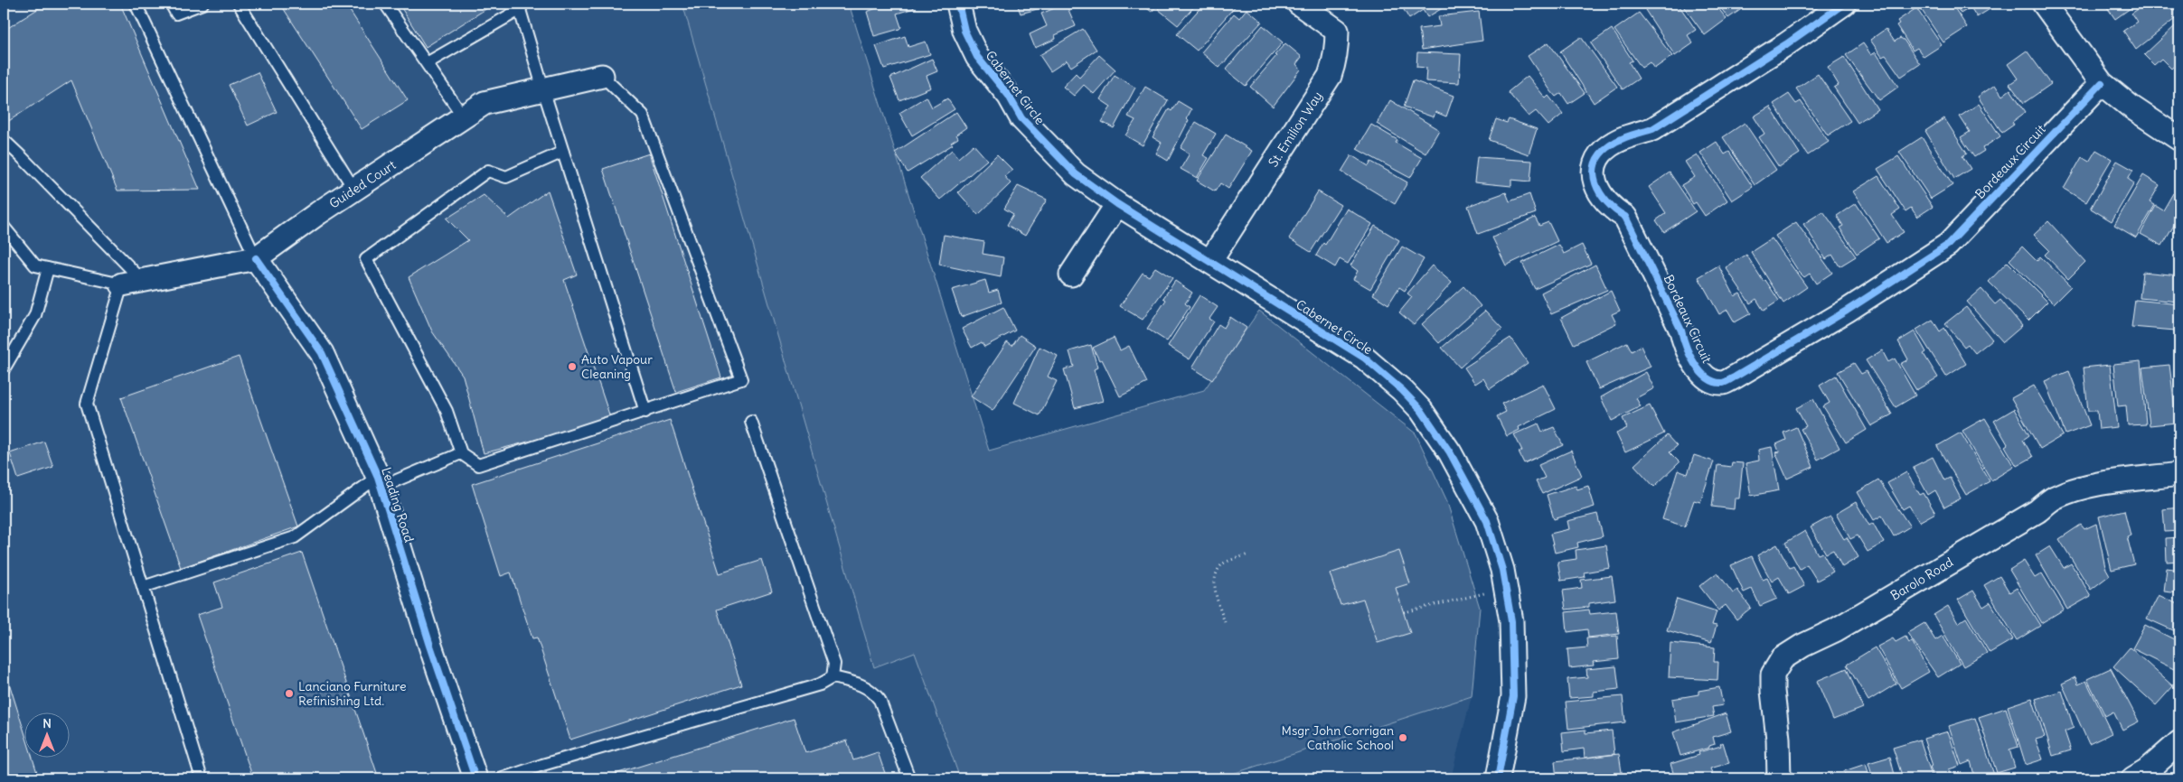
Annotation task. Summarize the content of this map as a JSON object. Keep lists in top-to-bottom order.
{
  "streets": {
    "street": [
      "Cabernet Circle",
      "St. Emilion Way",
      "Bordeaux Circuit",
      "Guided Court",
      "Leading Road",
      "Barolo Road"
    ]
  },
  "crossings": [
    ["Cabernet Circle", "St. Emilion Way"],
    ["Guided Court", "Leading Road"]
  ],
  "places": ["Auto Vapour Cleaning", "Lanciano Furniture Refinishing Ltd.", "Msgr John Corrigan Catholic School"],
  "north": "top"
}
